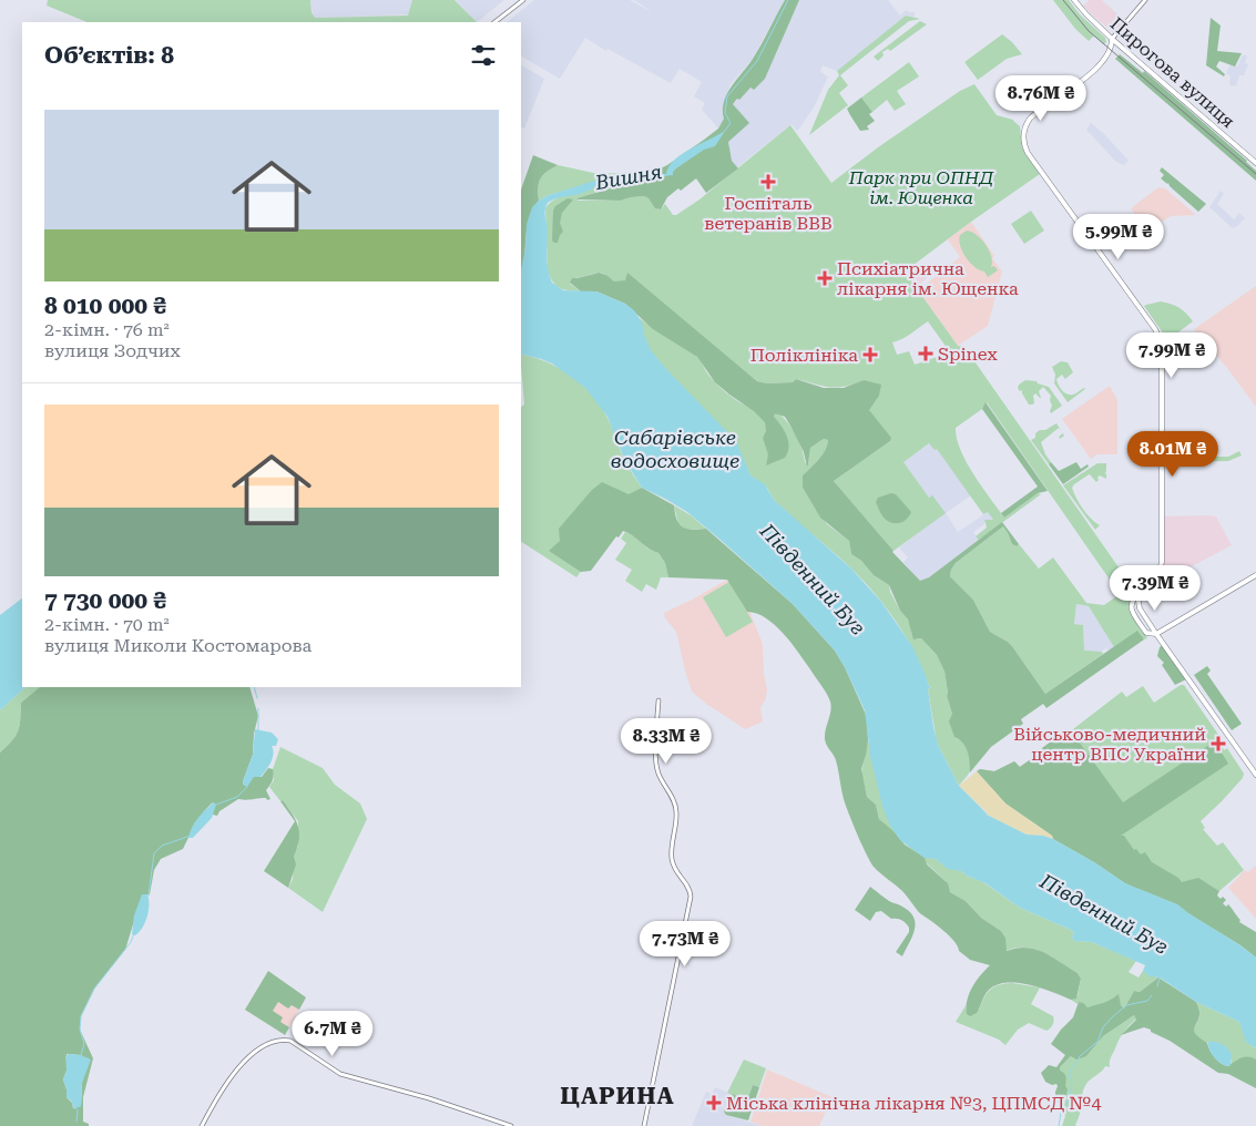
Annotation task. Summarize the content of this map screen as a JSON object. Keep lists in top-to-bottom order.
{
  "streets": {
    "main road": ["Пирогова вулиця"]
  },
  "districts": ["ЦАРИНА"],
  "water": ["Вишня", "Сабарівське водосховище", "Південний Буг"],
  "parks": ["Парк при ОПНД ім. Ющенка"],
  "places": {
    "health": [
      "Госпіталь ветеранів ВВВ",
      "Психіатрична лікарня ім. Ющенка",
      "Spinex",
      "Поліклініка",
      "Військово-медичний центр ВПС України",
      "Міська клінічна лікарня №3, ЦПМСД №4"
    ]
  },
  "page": {
    "heading": "Об’єктів: 8",
    "price": [
      "8.76M ₴",
      "5.99M ₴",
      "7.99M ₴",
      "8.01M ₴",
      "7.39M ₴",
      "8.33M ₴",
      "7.73M ₴",
      "6.7M ₴"
    ],
    "list": [
      {
        "name": "8 010 000 ₴",
        "note": "2-кімн. · 76 m² · вулиця Зодчих"
      },
      {
        "name": "7 730 000 ₴",
        "note": "2-кімн. · 70 m² · вулиця Миколи Костомарова"
      }
    ]
  }
}
